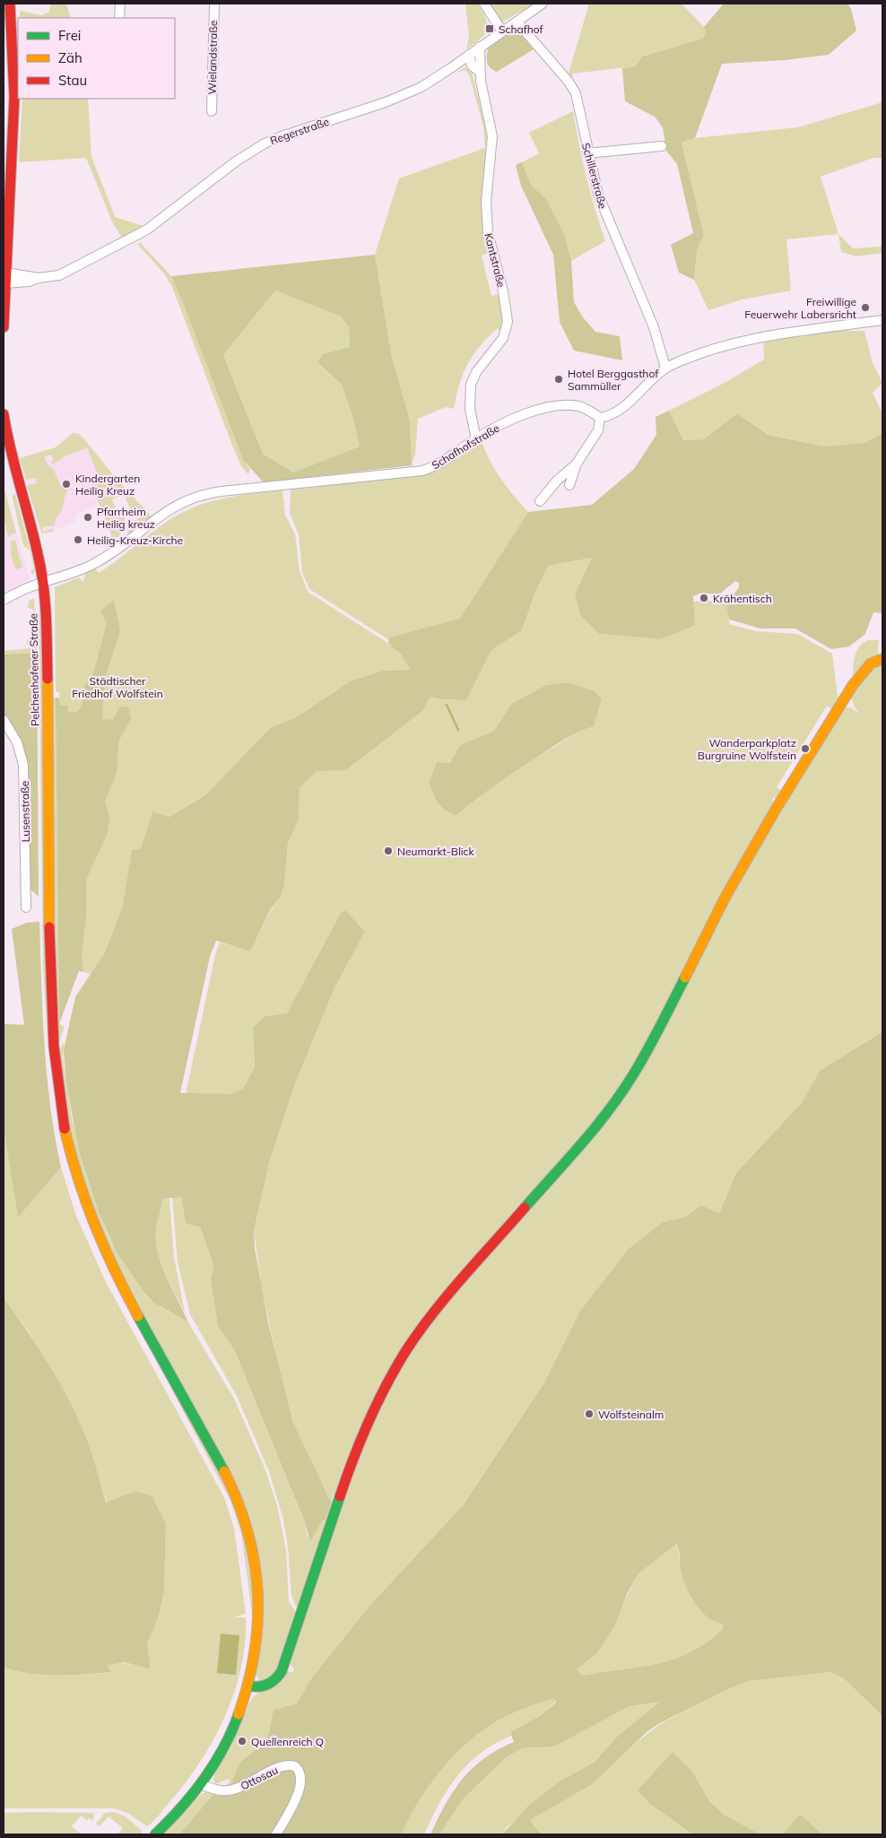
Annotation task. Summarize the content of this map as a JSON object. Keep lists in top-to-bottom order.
{
  "streets": {
    "main road": ["Pelchenhofener Straße"],
    "street": [
      "Wielandstraße",
      "Regerstraße",
      "Schillerstraße",
      "Kantstraße",
      "Schafhofstraße",
      "Lusenstraße",
      "Ottosau"
    ]
  },
  "crossings": [
    ["Regerstraße", "Schillerstraße"],
    ["Regerstraße", "Kantstraße"],
    ["Kantstraße", "Schafhofstraße"],
    ["Schafhofstraße", "Pelchenhofener Straße"],
    ["Pelchenhofener Straße", "Ottosau"]
  ],
  "parks": ["Städtischer Friedhof Wolfstein"],
  "places": {
    "transit": ["Schafhof"],
    "other": [
      "Freiwillige Feuerwehr Labersricht",
      "Hotel Berggasthof Sammüller",
      "Kindergarten Heilig Kreuz",
      "Pfarrheim Heilig kreuz",
      "Heilig-Kreuz-Kirche",
      "Krähentisch",
      "Wanderparkplatz Burgruine Wolfstein",
      "Neumarkt-Blick",
      "Wolfsteinalm",
      "Quellenreich Q"
    ]
  },
  "legend": ["Frei", "Zäh", "Stau"]
}
